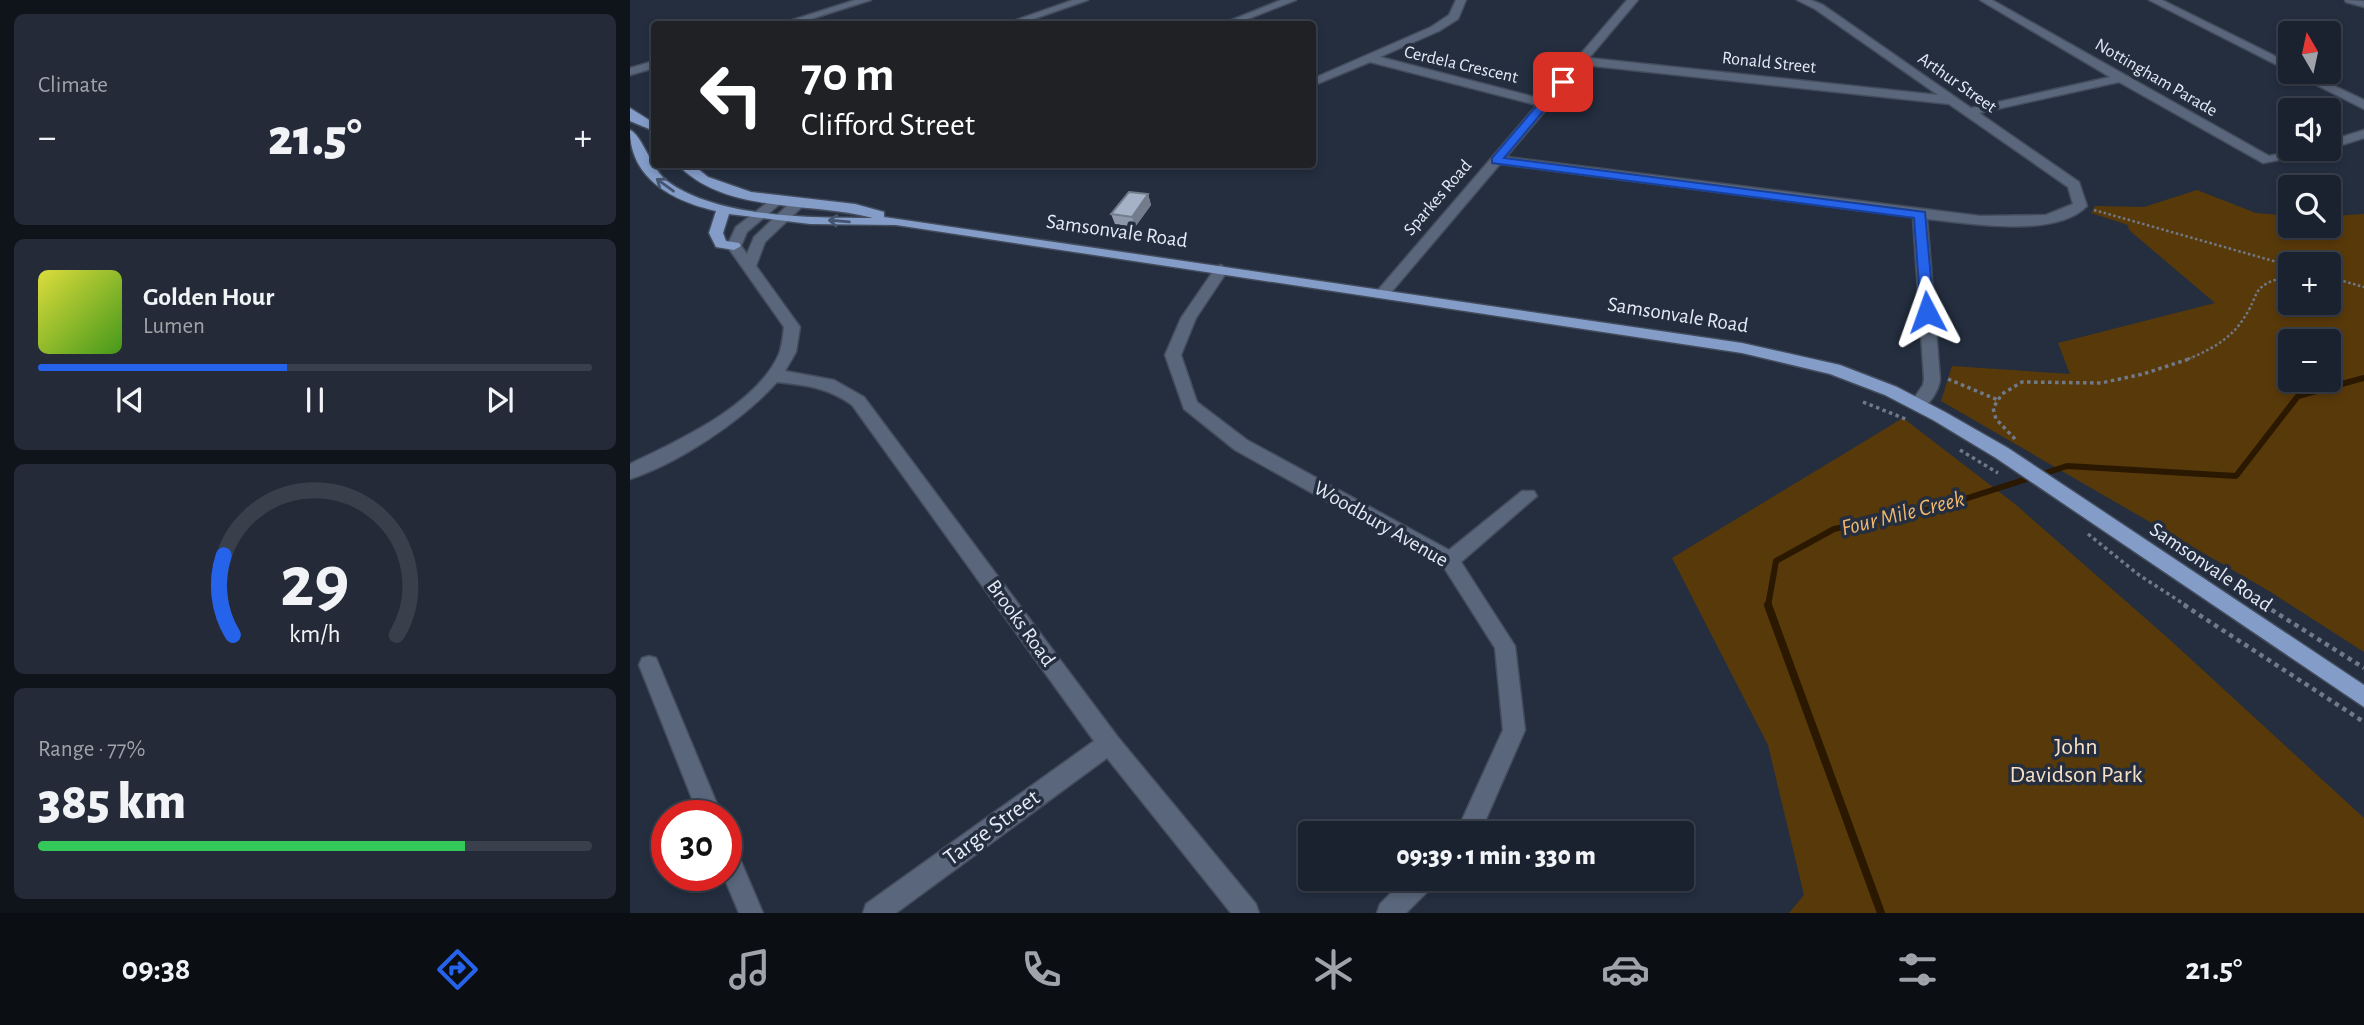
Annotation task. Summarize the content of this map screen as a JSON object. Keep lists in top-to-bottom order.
{
  "streets": {
    "main road": ["Samsonvale Road"],
    "street": [
      "Ronald Street",
      "Cerdela Crescent",
      "Nottingham Parade",
      "Arthur Street",
      "Sparkes Road",
      "Woodbury Avenue",
      "Brooks Road",
      "Targe Street"
    ]
  },
  "crossings": [
    ["Ronald Street", "Arthur Street"],
    ["Ronald Street", "Sparkes Road"],
    ["Cerdela Crescent", "Sparkes Road"],
    ["Sparkes Road", "Samsonvale Road"],
    ["Samsonvale Road", "Woodbury Avenue"],
    ["Brooks Road", "Targe Street"]
  ],
  "water": ["Four Mile Creek"],
  "parks": ["John Davidson Park"],
  "north": "top",
  "page": {
    "tile": [
      "Climate",
      ["Range · 77%", "385 km"]
    ],
    "map_buttons": ["+", "−"],
    "turn": ["70 m", "Clifford Street"],
    "heat": ["−", "21.5°", "+"],
    "song": ["Golden Hour", "Lumen"],
    "limit": "30",
    "trip": "09:39 · 1 min · 330 m",
    "tabs": ["09:38", "21.5°"],
    "gauge": ["29", "km/h"]
  }
}
